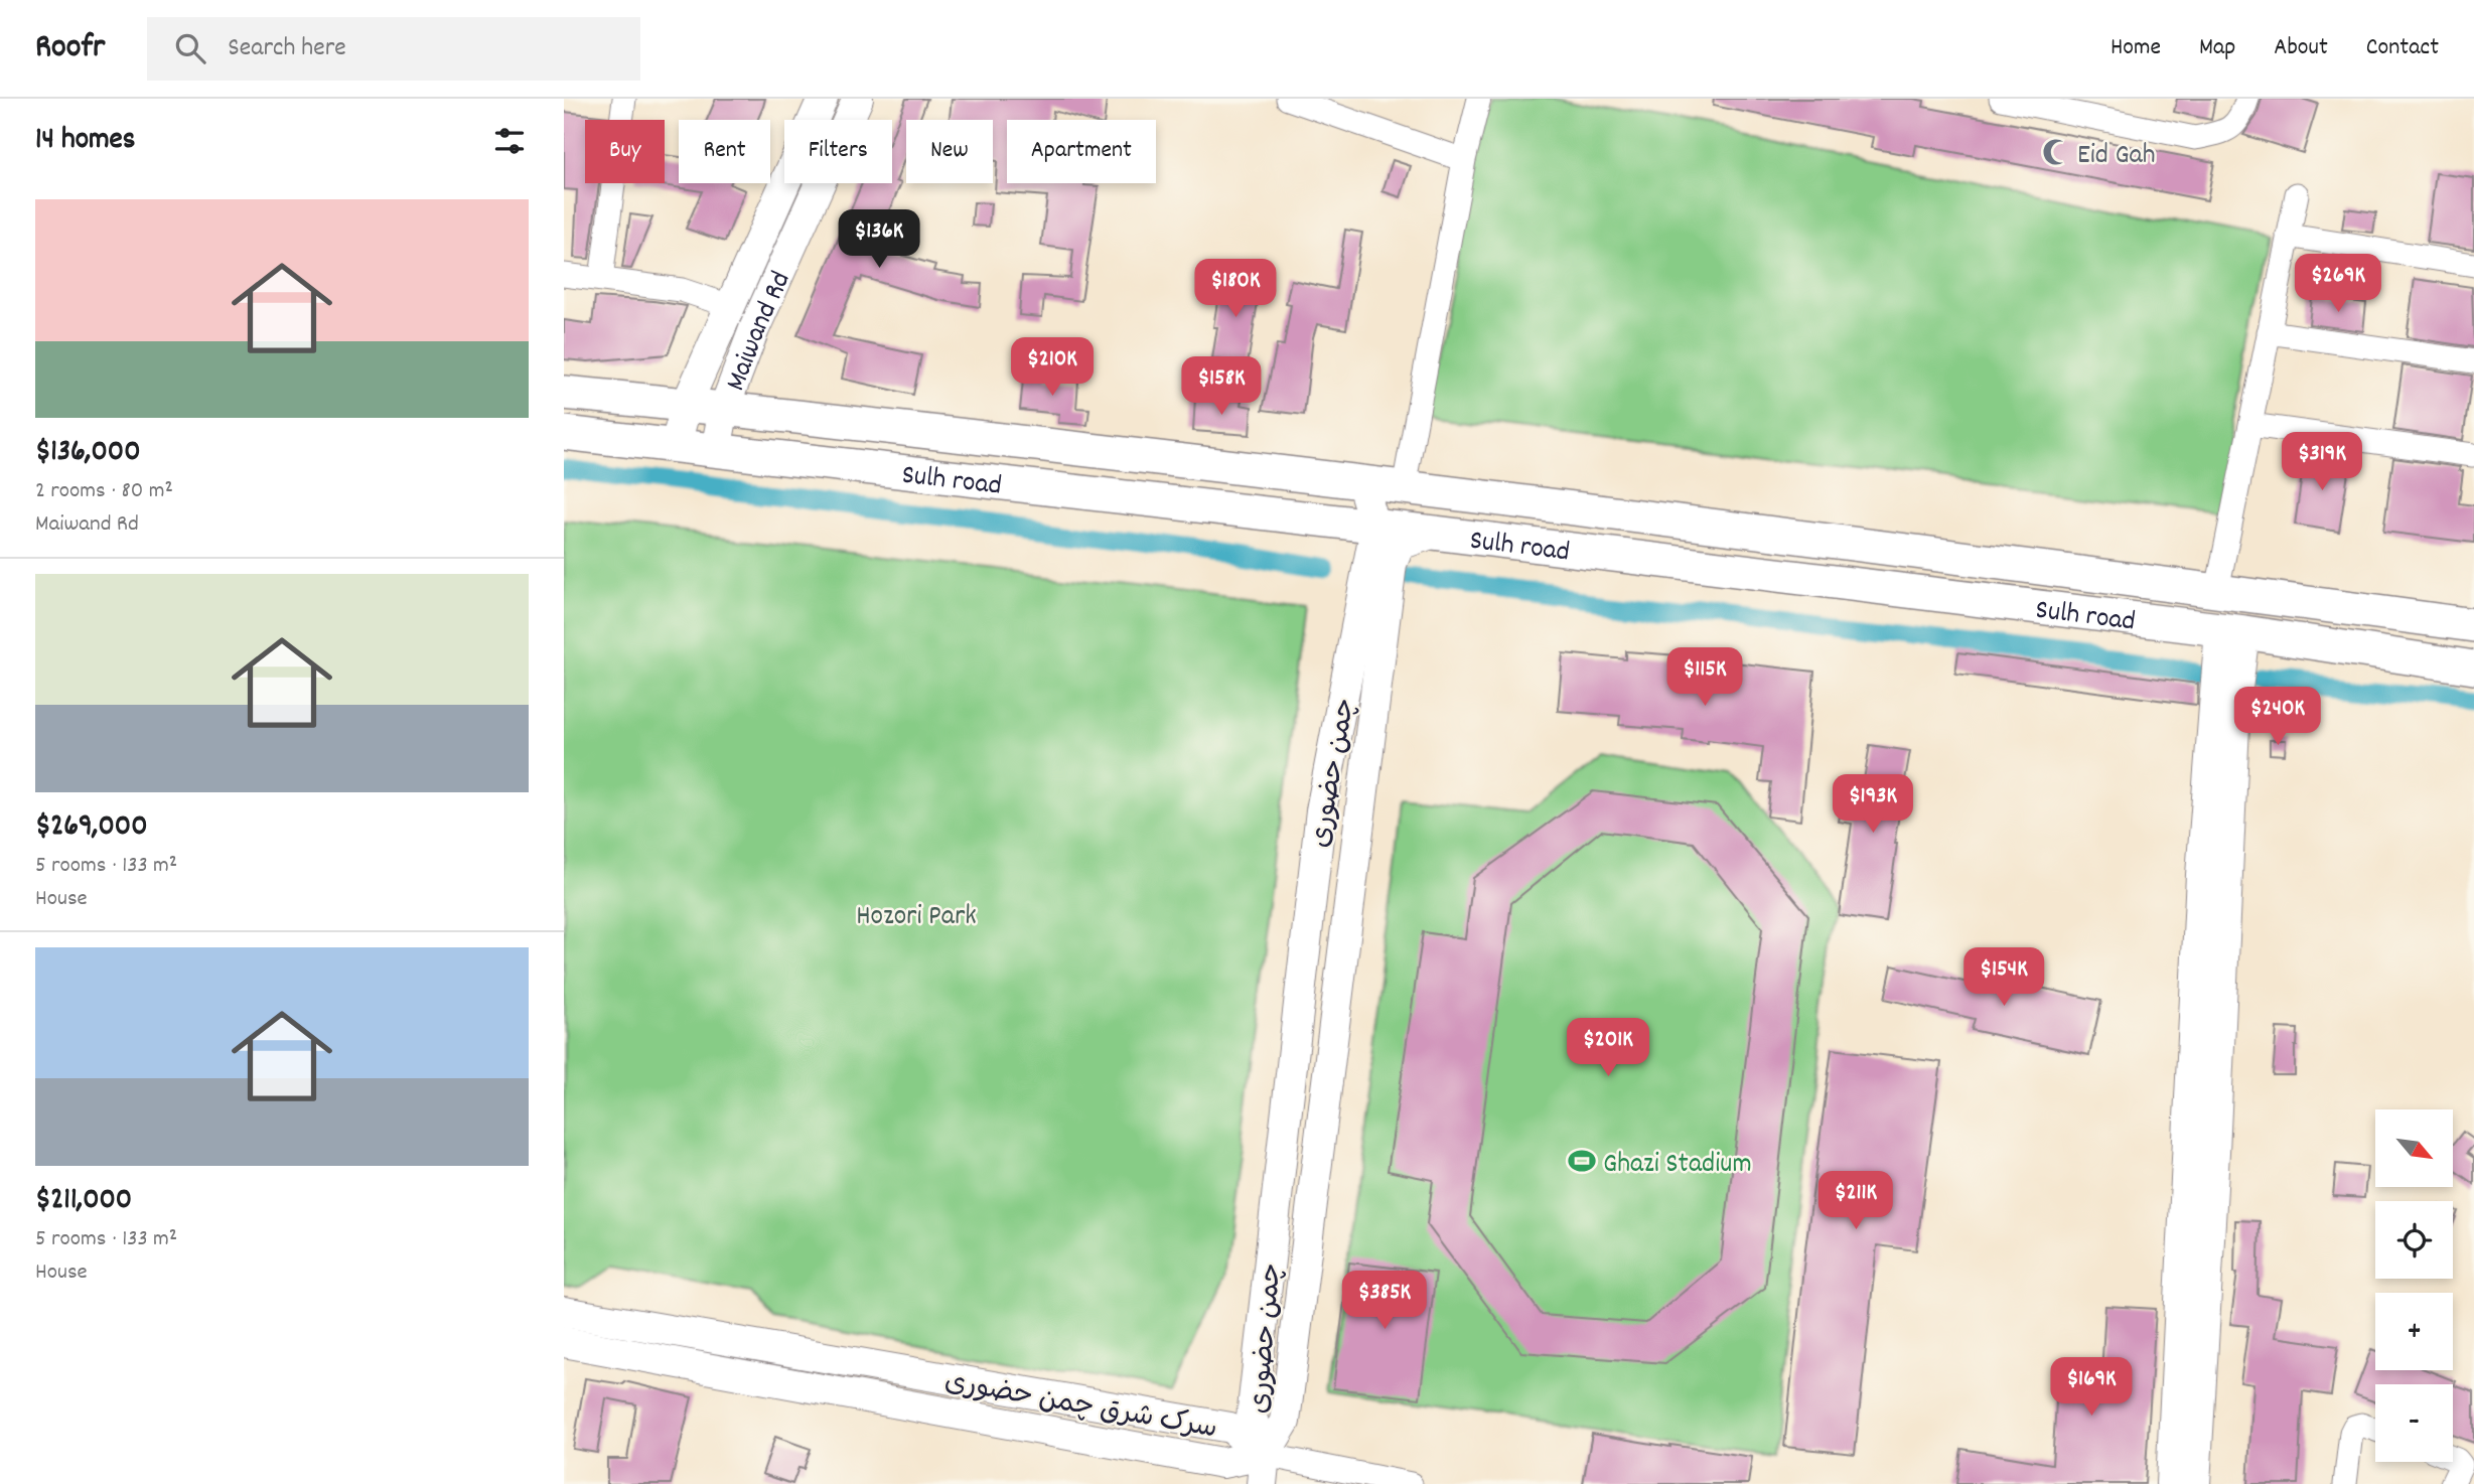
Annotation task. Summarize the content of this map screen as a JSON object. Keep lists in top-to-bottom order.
{
  "streets": {
    "highway": ["Sulh road"],
    "main road": ["Maiwand Rd", "چمن حضوری", "سرک شرق چمن حضوری"]
  },
  "crossings": [
    ["Maiwand Rd", "Sulh road"],
    ["Sulh road", "چمن حضوری"],
    ["چمن حضوری", "سرک شرق چمن حضوری"]
  ],
  "parks": ["Hozori Park"],
  "places": {
    "mosque": ["Eid Gah"],
    "sports": ["Ghazi Stadium"]
  },
  "north": "bottom right",
  "page": {
    "header": "Roofr",
    "search": "Search here",
    "nav": [
      "Home",
      "Map",
      "About",
      "Contact"
    ],
    "heading": "14 homes",
    "chip": [
      "Buy",
      "Rent",
      "Filters",
      "New",
      "Apartment"
    ],
    "list": [
      {
        "name": "$136,000",
        "note": "2 rooms · 80 m² · Maiwand Rd"
      },
      {
        "name": "$269,000",
        "note": "5 rooms · 133 m² · House"
      },
      {
        "name": "$211,000",
        "note": "5 rooms · 133 m² · House"
      }
    ],
    "price": [
      "$136K",
      "$269K",
      "$180K",
      "$210K",
      "$158K",
      "$319K",
      "$115K",
      "$240K",
      "$193K",
      "$154K",
      "$201K",
      "$211K",
      "$385K",
      "$169K"
    ],
    "map_buttons": ["+", "−"]
  }
}
